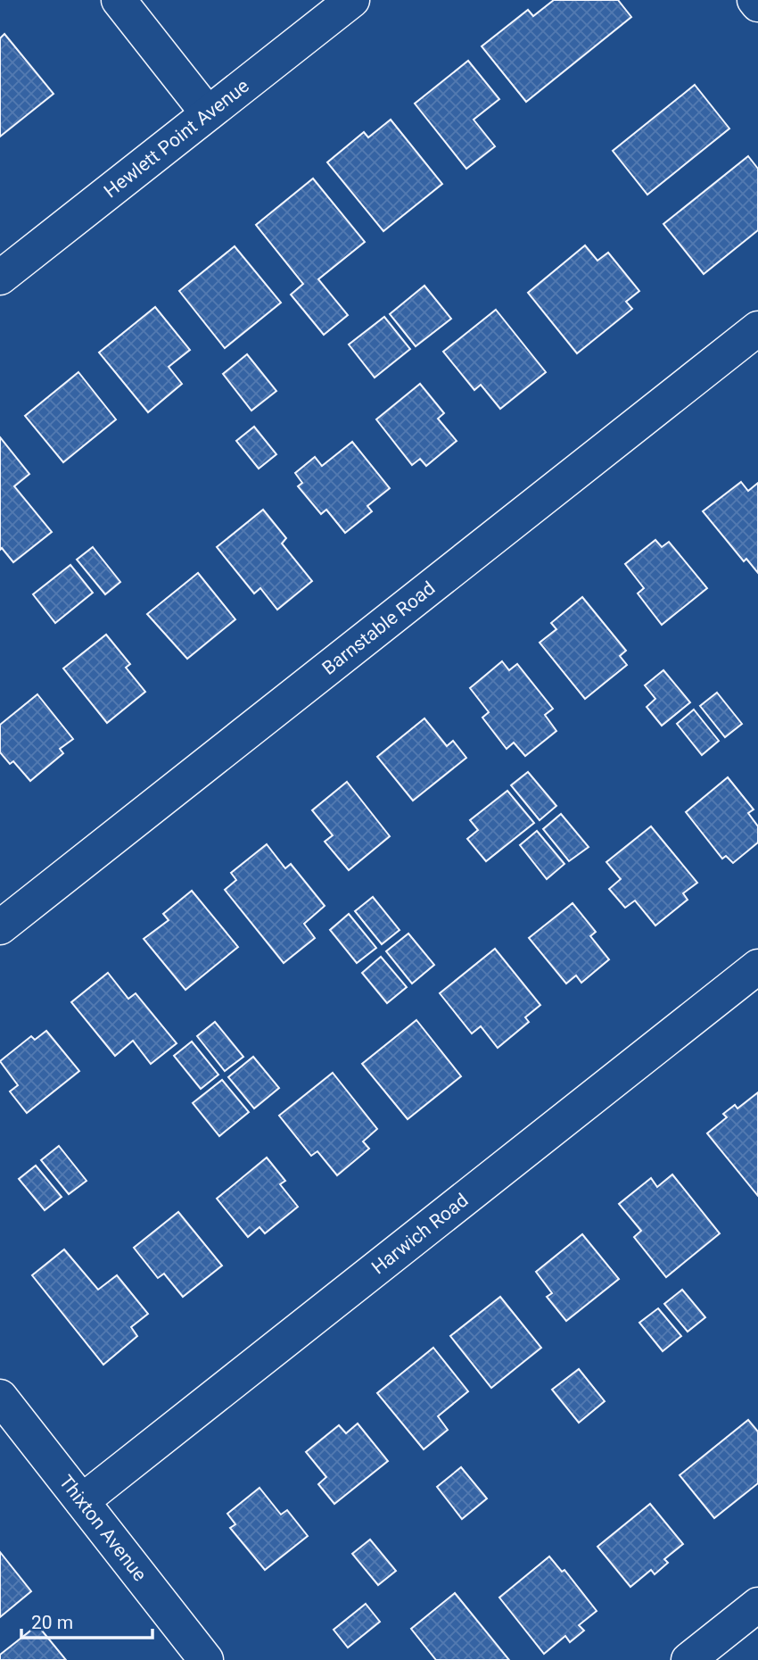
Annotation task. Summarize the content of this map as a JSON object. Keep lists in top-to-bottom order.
{
  "streets": {
    "street": [
      "Hewlett Point Avenue",
      "Barnstable Road",
      "Harwich Road",
      "Thixton Avenue"
    ]
  },
  "crossings": [
    ["Harwich Road", "Thixton Avenue"]
  ],
  "scale_bar": "20 m"
}
